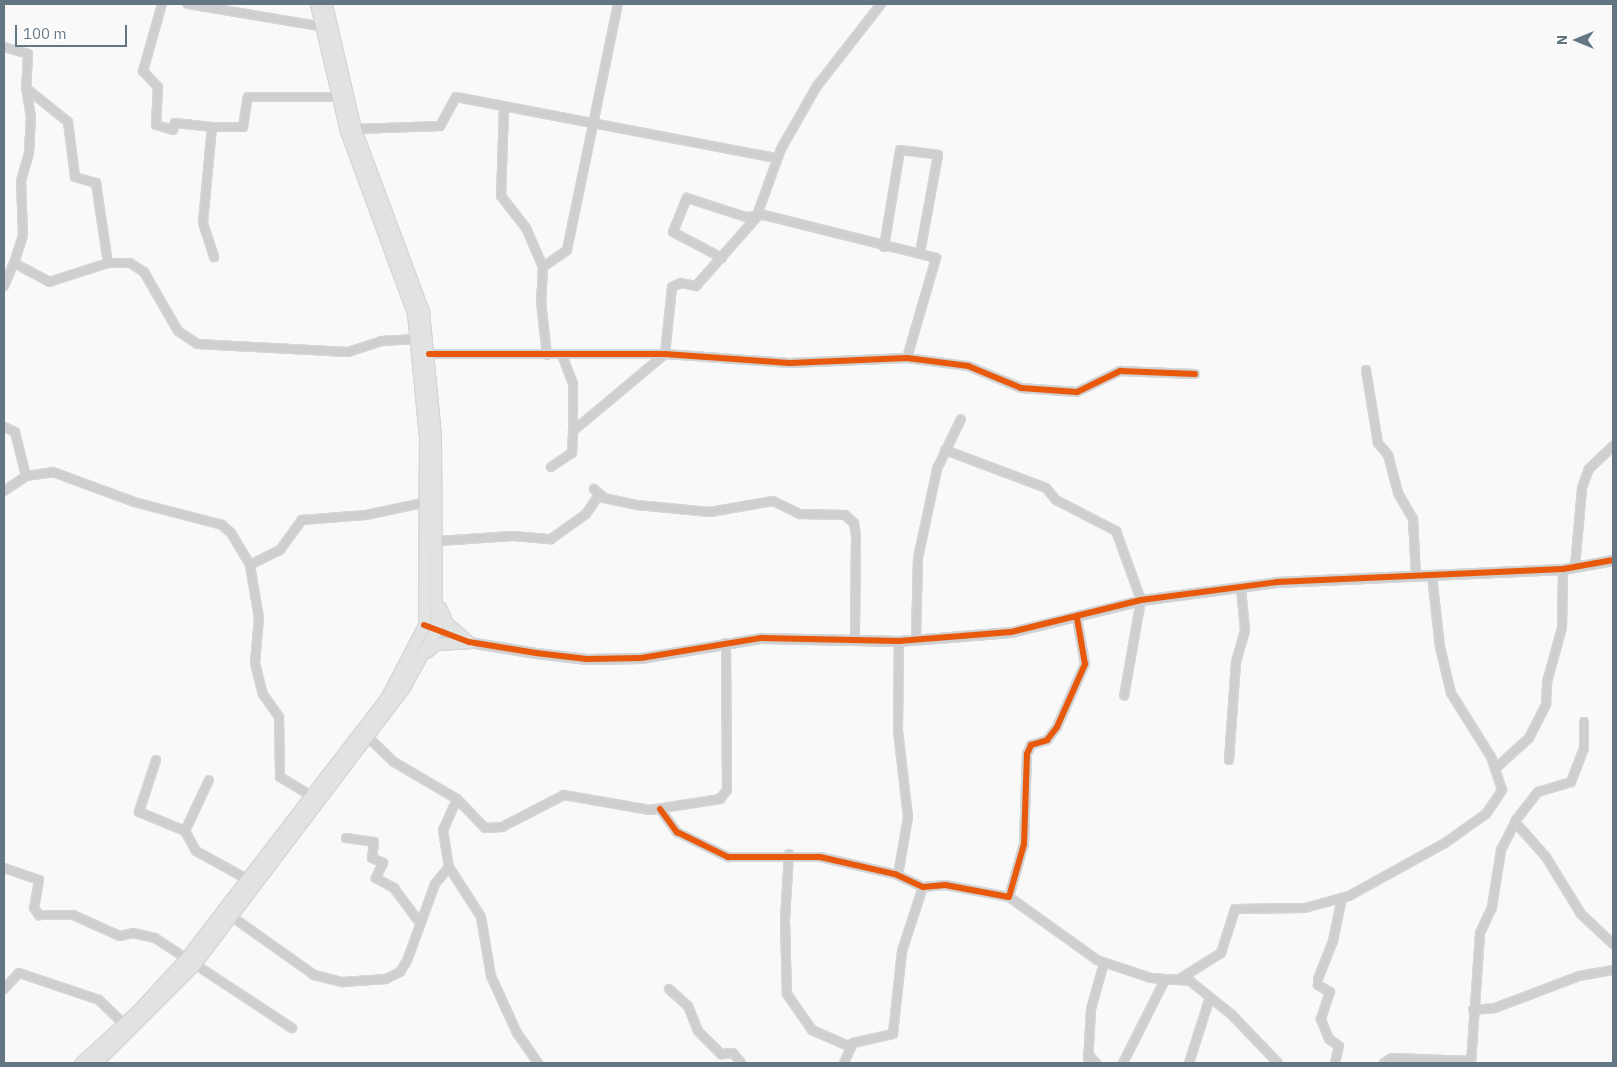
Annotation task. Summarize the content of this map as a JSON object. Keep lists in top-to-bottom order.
{
  "scale_bar": "100 m",
  "north": "left"
}
